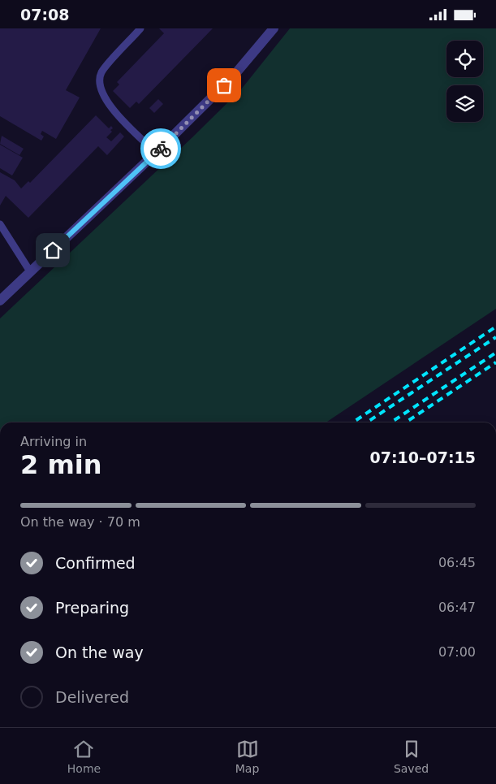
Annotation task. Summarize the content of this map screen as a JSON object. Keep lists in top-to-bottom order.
{
  "page": {
    "status": "07:08",
    "heading": ["2 min", "Arriving in", "07:10–07:15"],
    "bar": "On the way · 70 m",
    "list": [
      ["Confirmed", "06:45"],
      ["Preparing", "06:47"],
      ["On the way", "07:00"],
      "Delivered"
    ],
    "tabs": ["Home", "Map", "Saved"]
  }
}
